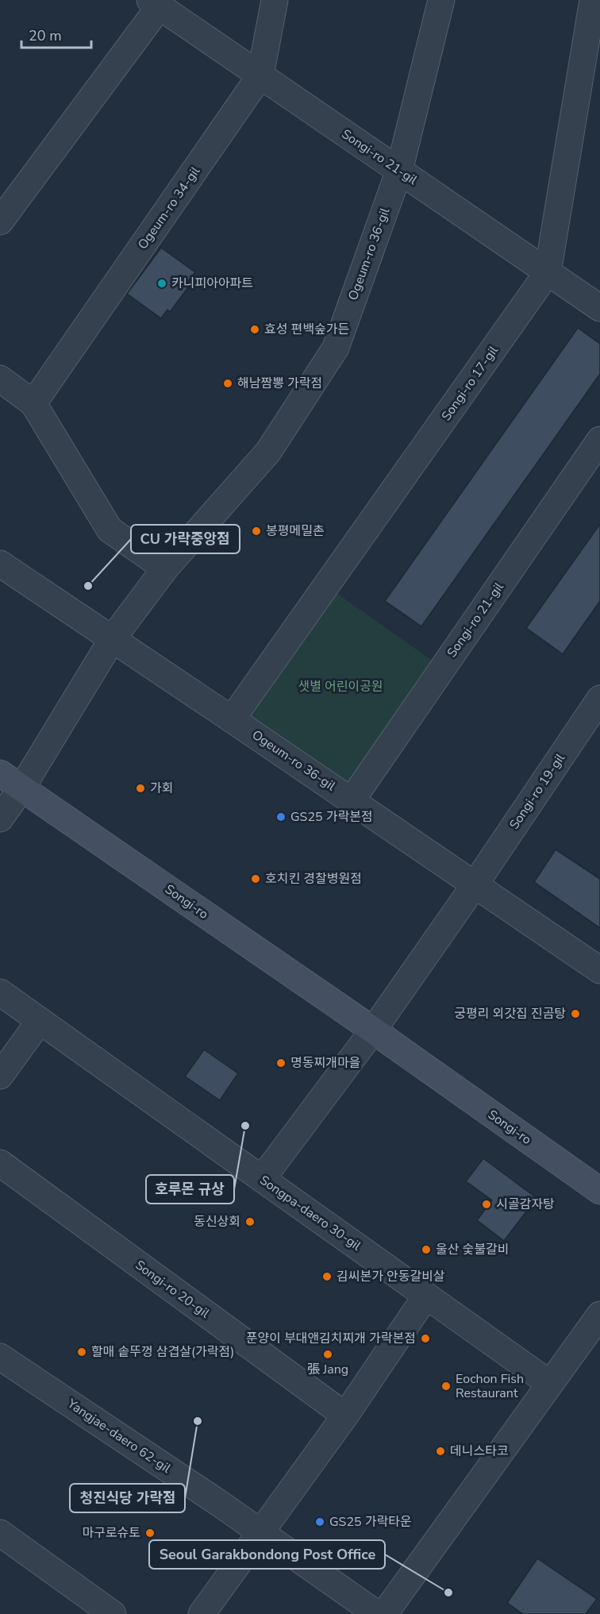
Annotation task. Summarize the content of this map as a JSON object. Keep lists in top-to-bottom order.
{
  "streets": {
    "street": [
      "Songi-ro 21-gil",
      "Ogeum-ro 34-gil",
      "Ogeum-ro 36-gil",
      "Songi-ro 17-gil",
      "Songi-ro 19-gil",
      "Songi-ro",
      "Songpa-daero 30-gil",
      "Songi-ro 20-gil",
      "Yangjae-daero 62-gil"
    ]
  },
  "crossings": [
    ["Songi-ro 21-gil", "Ogeum-ro 34-gil"],
    ["Songi-ro 21-gil", "Ogeum-ro 36-gil"],
    ["Songi-ro 21-gil", "Songi-ro 17-gil"],
    ["Ogeum-ro 36-gil", "Songi-ro 17-gil"],
    ["Ogeum-ro 36-gil", "Songi-ro 19-gil"],
    ["Ogeum-ro 36-gil", "Songi-ro"],
    ["Songi-ro 19-gil", "Songi-ro"]
  ],
  "parks": ["샛별 어린이공원"],
  "places": [
    "카니피아아파트",
    "효성 편백숲가든",
    "해남짬뽕 가락점",
    "봉평메밀촌",
    "CU 가락중앙점",
    "가회",
    "GS25 가락본점",
    "호치킨 경찰병원점",
    "궁평리 외갓집 진곰탕",
    "명동찌개마을",
    "호루몬 규상",
    "시골감자탕",
    "동신상회",
    "울산 숯불갈비",
    "김씨본가 안동갈비살",
    "푼양이 부대앤김치찌개 가락본점",
    "할매 솥뚜껑 삼겹살(가락점)",
    "張 Jang",
    "Eochon Fish Restaurant",
    "청진식당 가락점",
    "데니스타코",
    "GS25 가락타운",
    "마구로슈토",
    "Seoul Garakbondong Post Office"
  ],
  "scale_bar": "20 m"
}
